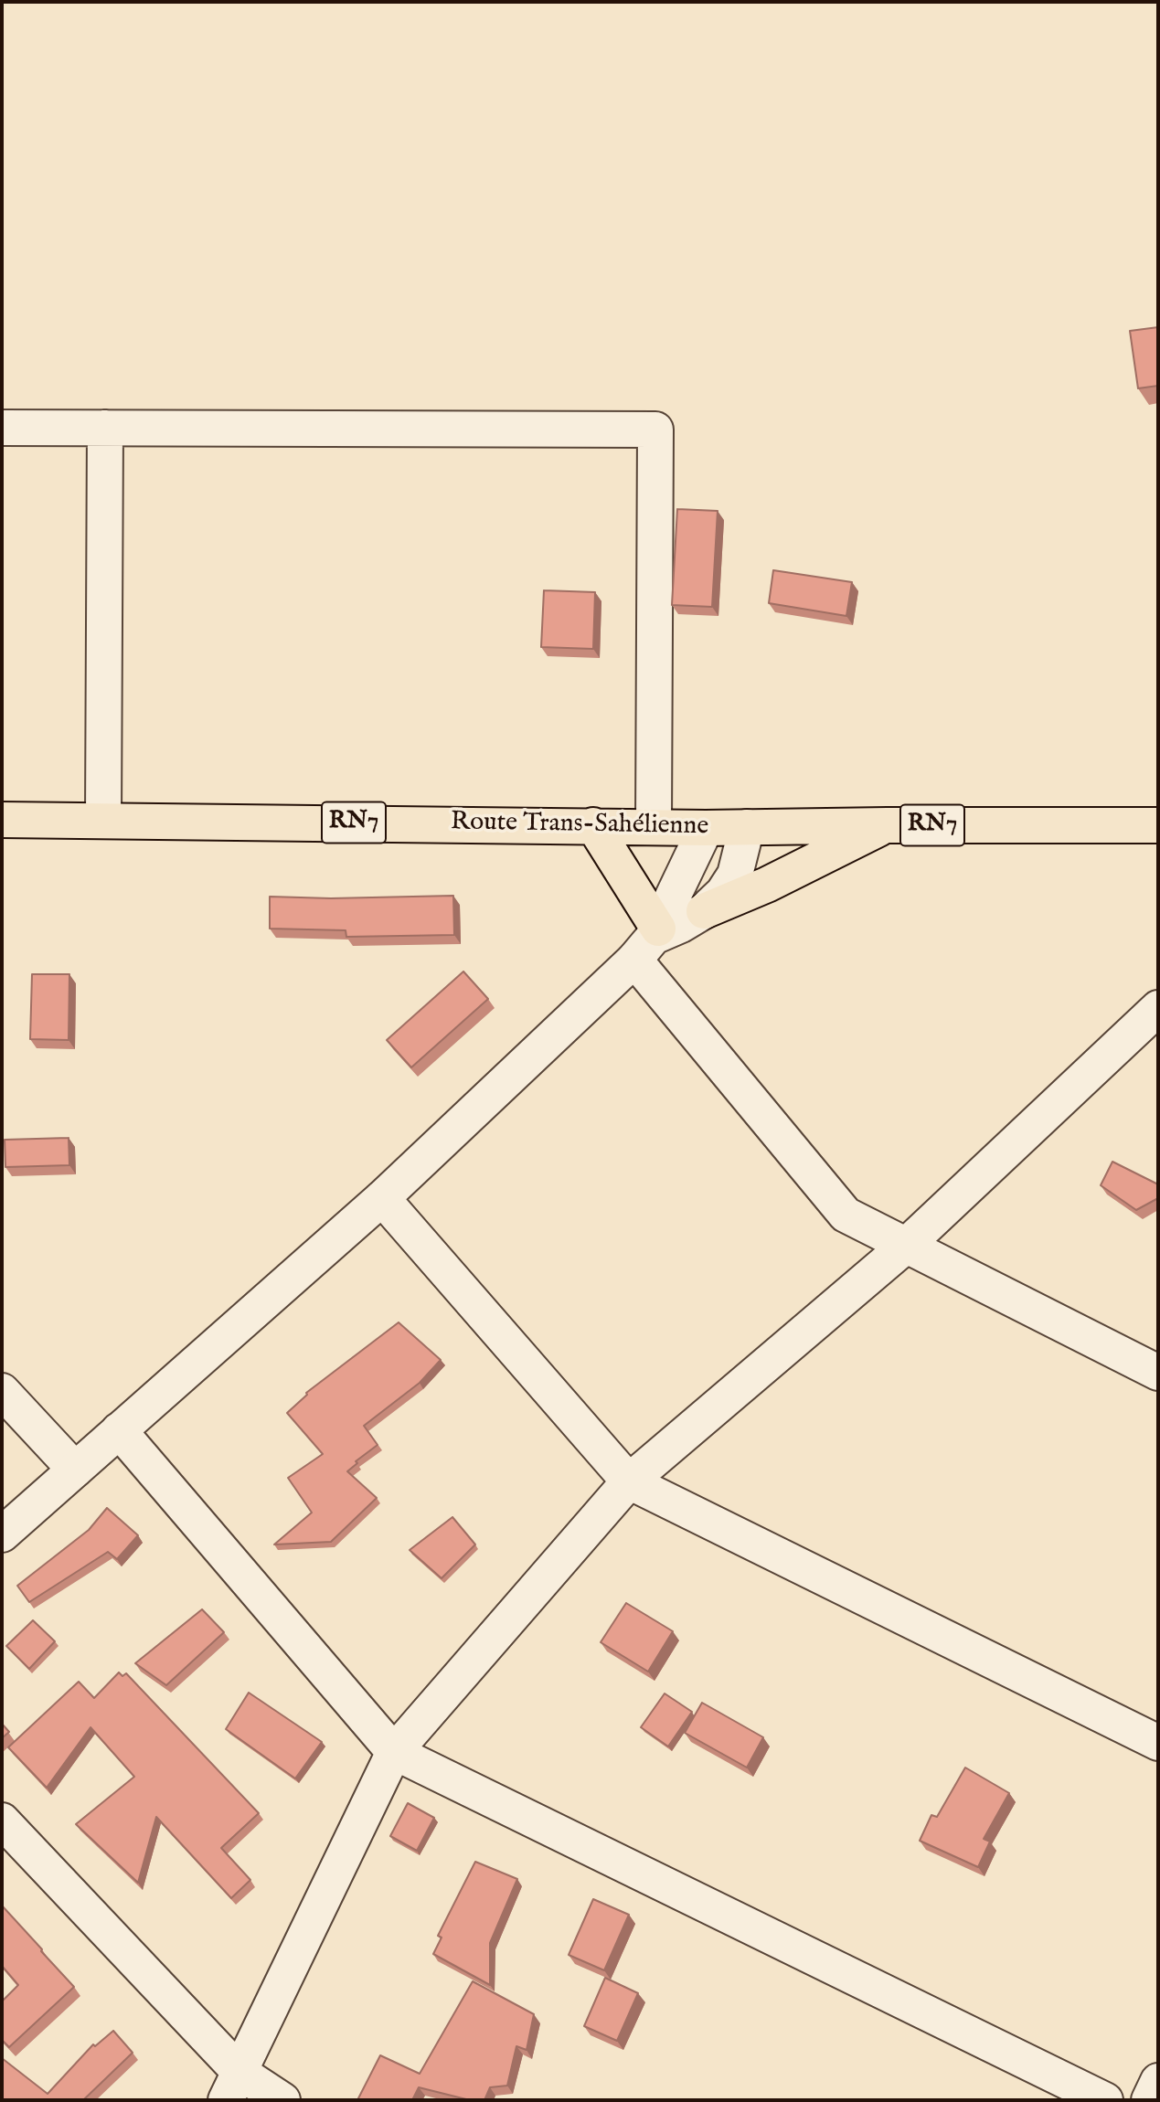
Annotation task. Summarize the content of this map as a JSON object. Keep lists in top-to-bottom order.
{
  "streets": {
    "highway": ["RN7", "Route Trans-Sahélienne"]
  }
}
